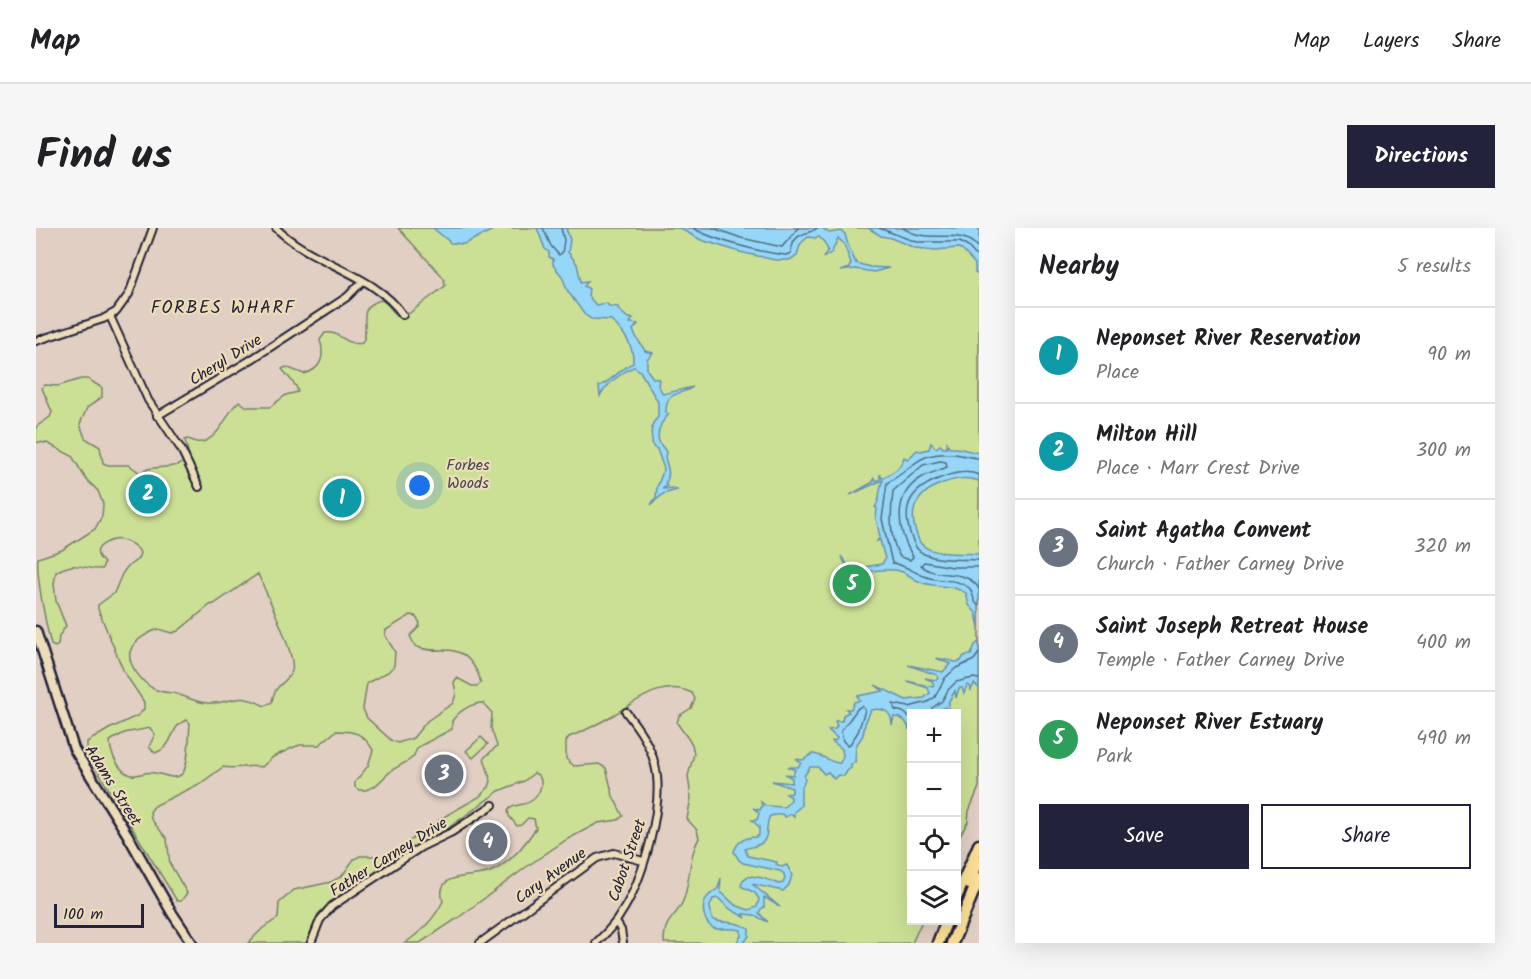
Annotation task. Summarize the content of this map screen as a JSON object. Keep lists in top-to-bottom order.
{
  "streets": {
    "main road": ["Adams Street"],
    "street": [
      "Cheryl Drive",
      "Father Carney Drive",
      "Cabot Street",
      "Cary Avenue"
    ]
  },
  "crossings": [
    ["Cabot Street", "Cary Avenue"]
  ],
  "districts": ["FORBES WHARF"],
  "parks": ["Forbes Woods"],
  "scale_bar": "100 m",
  "page": {
    "header": "Map",
    "nav": ["Map", "Layers", "Share"],
    "title": "Find us",
    "buttons": [
      "Directions",
      ["Save", "Share"]
    ],
    "heading": ["Nearby", "5 results"],
    "list": [
      {
        "mark": "1",
        "name": "Neponset River Reservation",
        "note": "Place",
        "value": "90 m"
      },
      {
        "mark": "2",
        "name": "Milton Hill",
        "note": "Place · Marr Crest Drive",
        "value": "300 m"
      },
      {
        "mark": "3",
        "name": "Saint Agatha Convent",
        "note": "Church · Father Carney Drive",
        "value": "320 m"
      },
      {
        "mark": "4",
        "name": "Saint Joseph Retreat House",
        "note": "Temple · Father Carney Drive",
        "value": "400 m"
      },
      {
        "mark": "5",
        "name": "Neponset River Estuary",
        "note": "Park",
        "value": "490 m"
      }
    ],
    "pins": [
      "2",
      "1",
      "5",
      "3",
      "4"
    ],
    "map_buttons": ["+", "−"],
    "scale": "100 m"
  }
}
